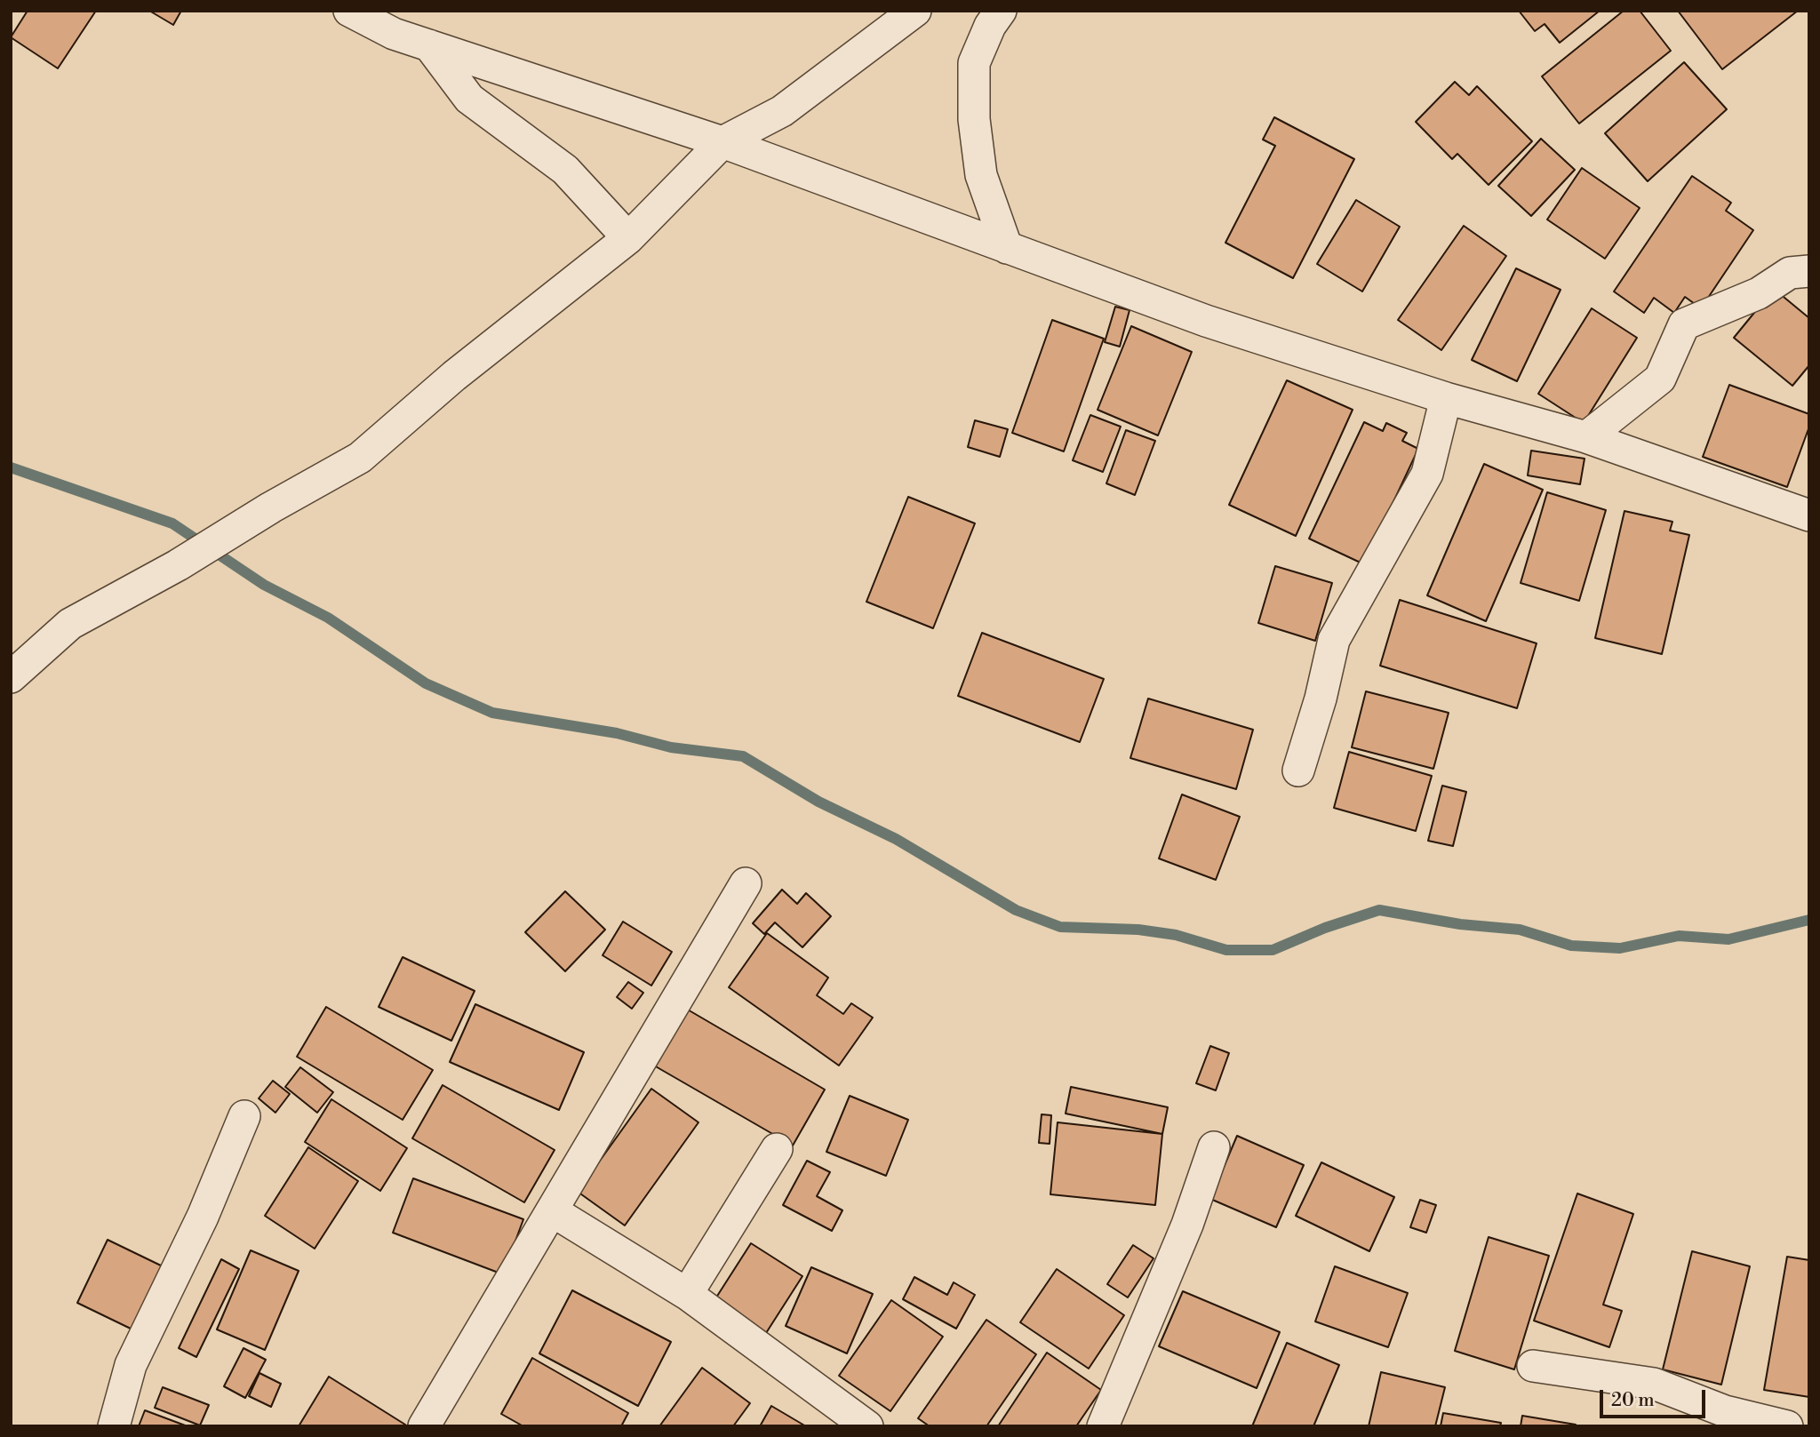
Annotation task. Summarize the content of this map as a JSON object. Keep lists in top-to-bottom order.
{
  "scale_bar": "20 m"
}
